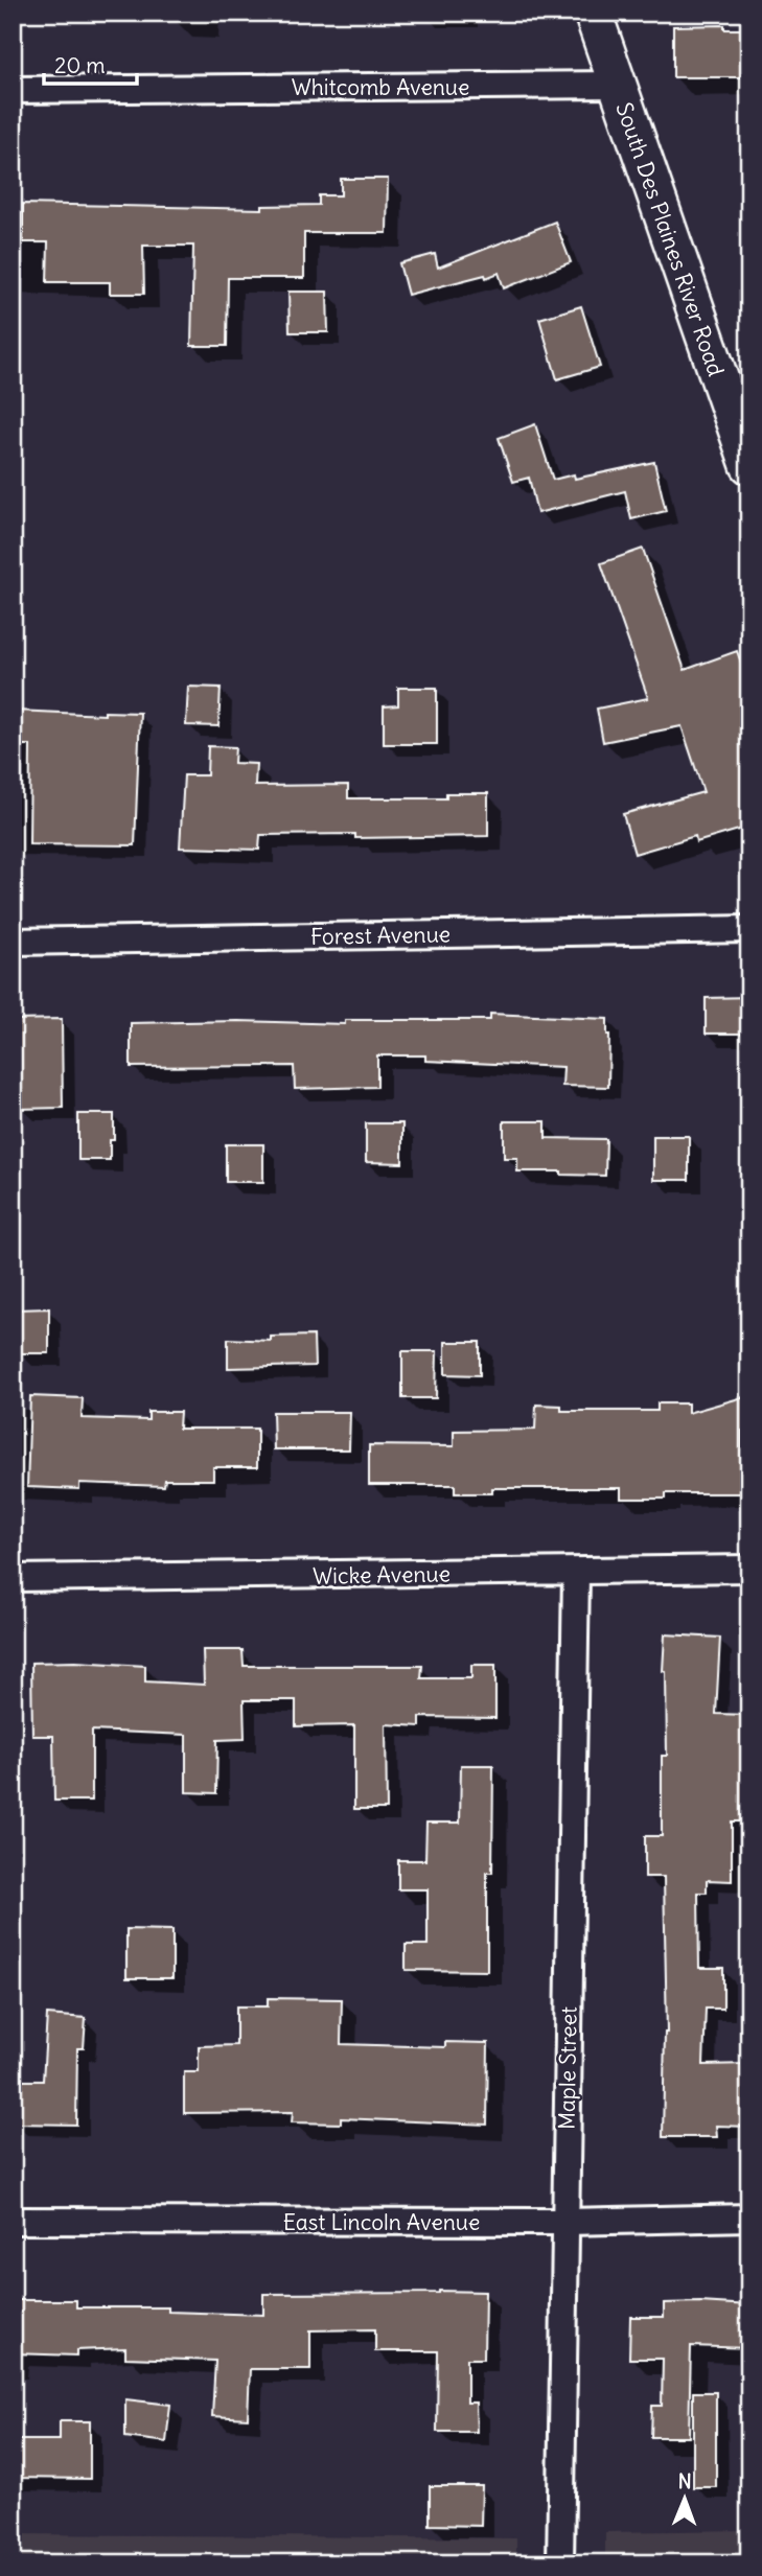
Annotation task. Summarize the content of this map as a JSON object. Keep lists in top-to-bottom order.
{
  "streets": {
    "main road": ["South Des Plaines River Road"],
    "street": [
      "Whitcomb Avenue",
      "Forest Avenue",
      "Wicke Avenue",
      "Maple Street",
      "East Lincoln Avenue"
    ]
  },
  "crossings": [
    ["Whitcomb Avenue", "South Des Plaines River Road"],
    ["Wicke Avenue", "Maple Street"],
    ["Maple Street", "East Lincoln Avenue"]
  ],
  "scale_bar": "20 m",
  "north": "top"
}
